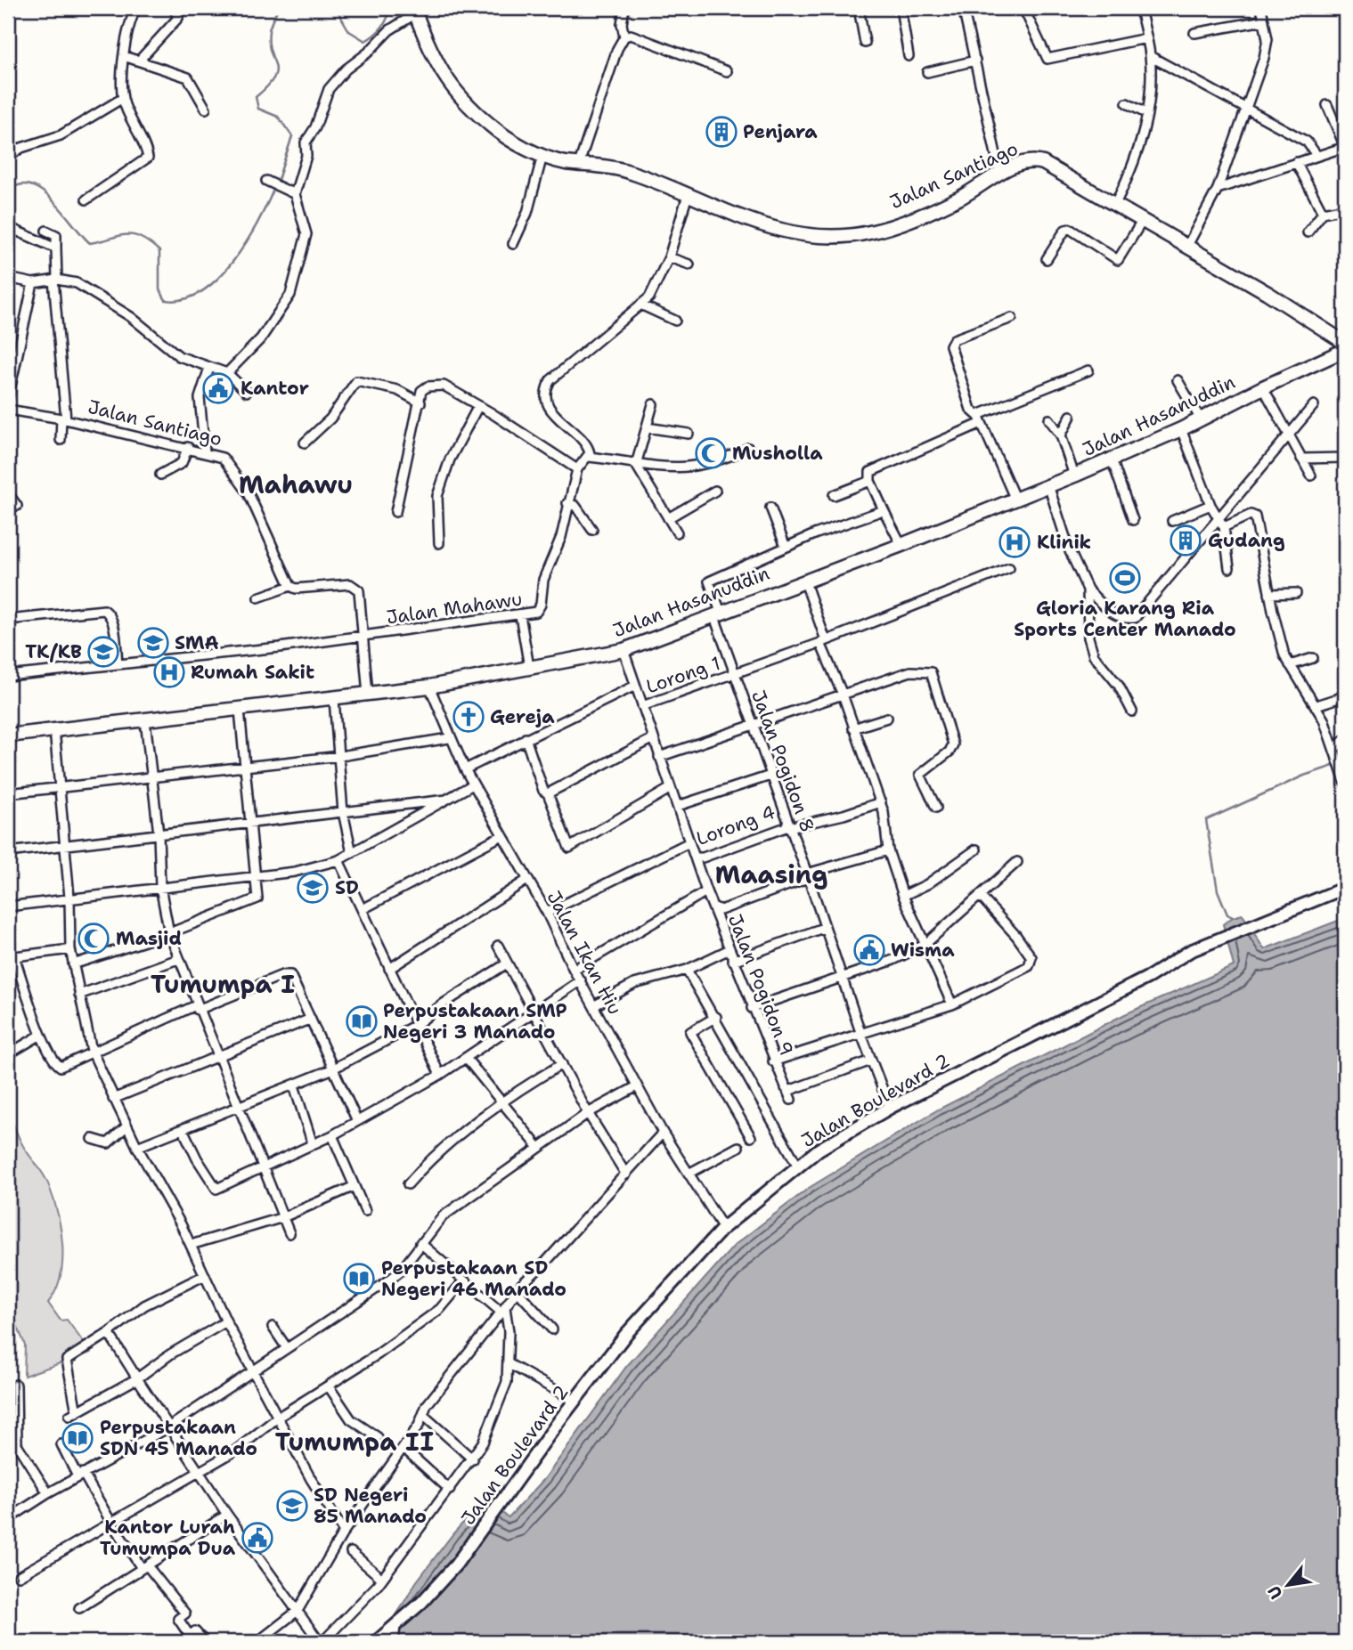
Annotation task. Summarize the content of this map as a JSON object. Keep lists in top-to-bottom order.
{
  "streets": {
    "highway": ["Jalan Santiago", "Jalan Hasanuddin"],
    "main road": ["Jalan Boulevard 2"],
    "street": [
      "Jalan Mahawu",
      "Lorong 1",
      "Jalan Pogidon 8",
      "Lorong 4",
      "Jalan Ikan Hiu",
      "Jalan Pogidon 9"
    ]
  },
  "crossings": [
    ["Jalan Hasanuddin", "Jalan Pogidon 8"],
    ["Jalan Hasanuddin", "Jalan Ikan Hiu"],
    ["Jalan Hasanuddin", "Jalan Pogidon 9"],
    ["Lorong 1", "Jalan Pogidon 8"],
    ["Lorong 1", "Jalan Pogidon 9"],
    ["Jalan Pogidon 8", "Lorong 4"],
    ["Jalan Pogidon 8", "Jalan Boulevard 2"],
    ["Lorong 4", "Jalan Pogidon 9"],
    ["Jalan Ikan Hiu", "Jalan Boulevard 2"]
  ],
  "districts": [
    "Mahawu",
    "Maasing",
    "Tumumpa I",
    "Tumumpa II"
  ],
  "places": {
    "building": ["Penjara", "Gudang"],
    "public building": ["Kantor", "Wisma", "Kantor Lurah Tumumpa Dua"],
    "mosque": ["Musholla", "Masjid"],
    "hospital": ["Klinik", "Rumah Sakit"],
    "sports": ["Gloria Karang Ria Sports Center Manado"],
    "school or university": [
      "SMA",
      "TK/KB",
      "SD",
      "SD Negeri 85 Manado"
    ],
    "church": ["Gereja"],
    "library": ["Perpustakaan SMP Negeri 3 Manado", "Perpustakaan SD Negeri 46 Manado", "Perpustakaan SDN 45 Manado"]
  },
  "north": "bottom left"
}
